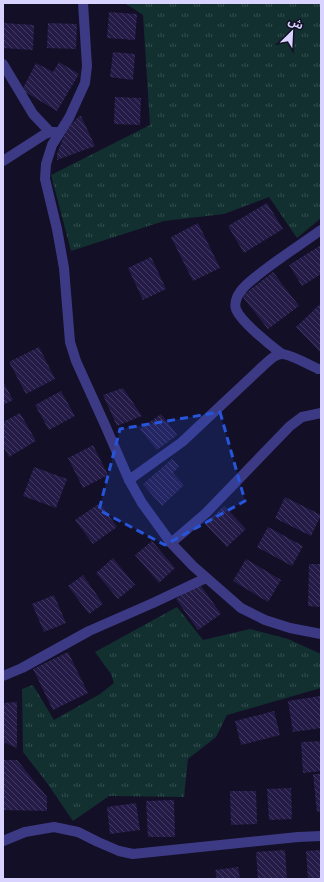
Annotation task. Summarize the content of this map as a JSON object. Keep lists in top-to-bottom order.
{
  "north": "top right"
}
